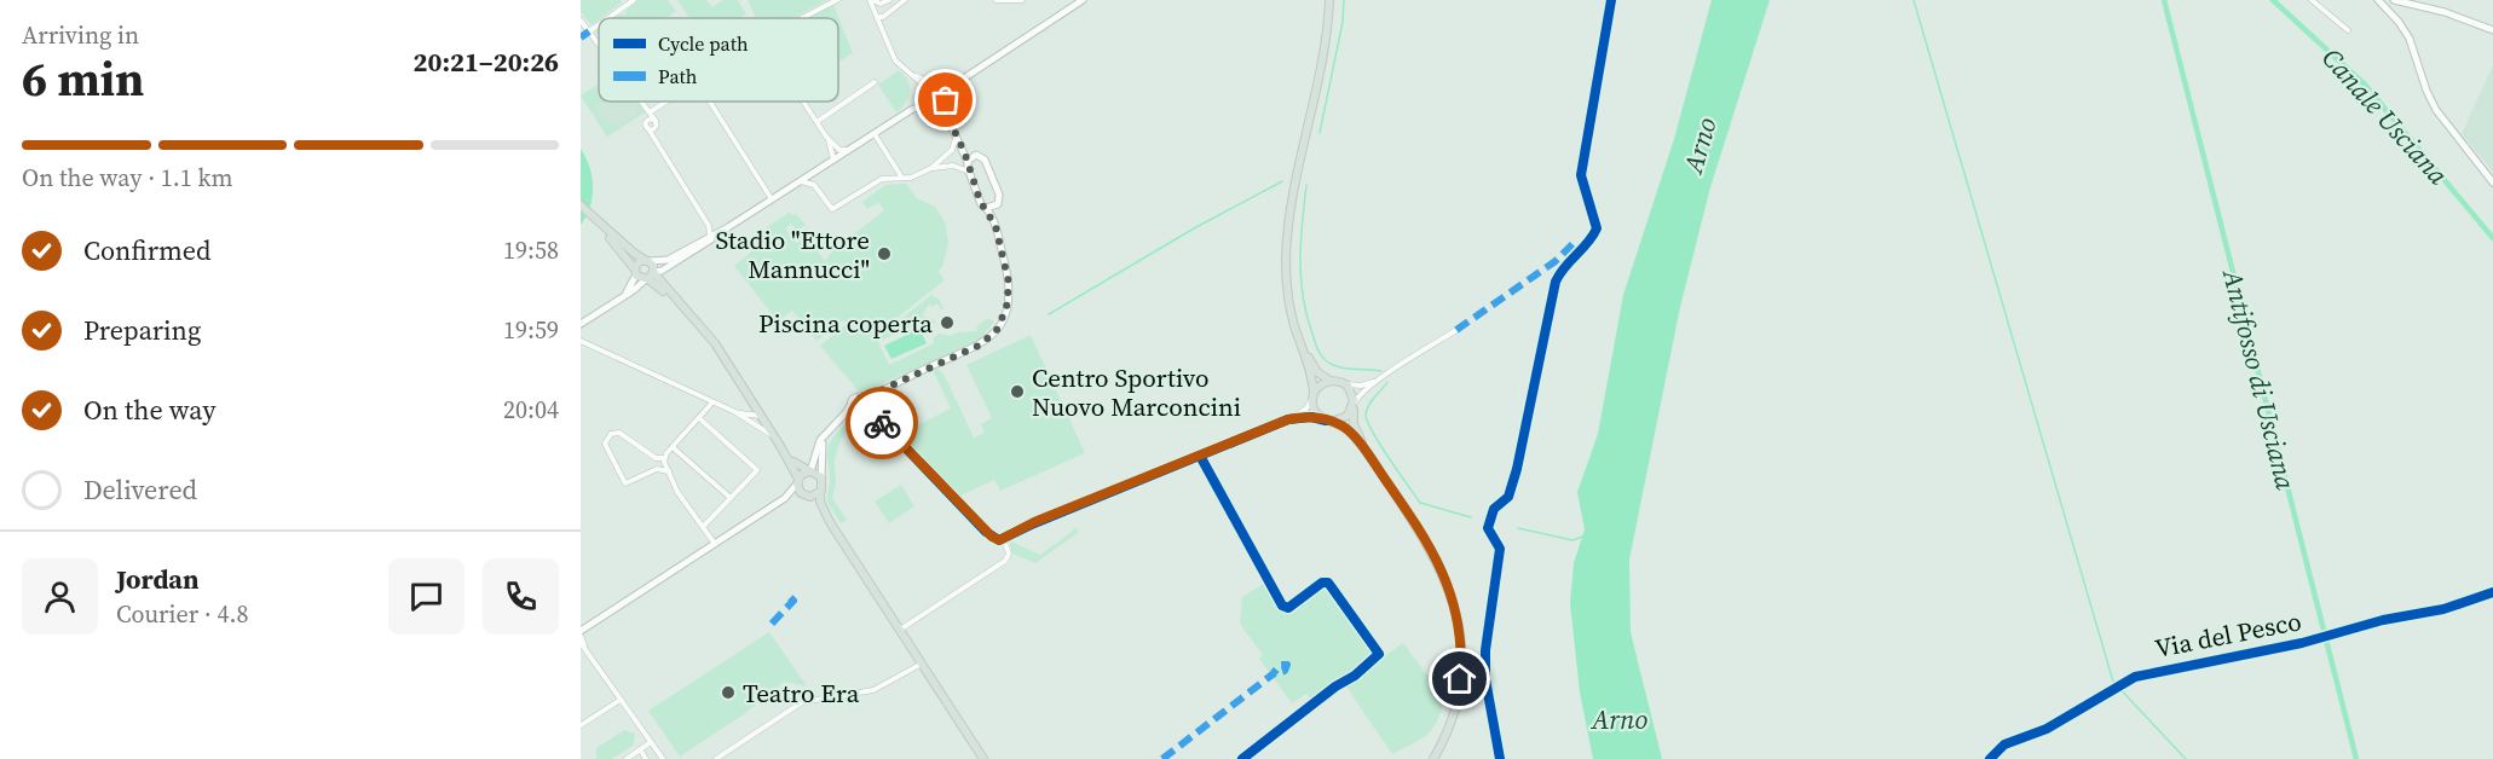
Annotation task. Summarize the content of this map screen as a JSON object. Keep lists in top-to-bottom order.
{
  "streets": {
    "street": ["Via del Pesco"]
  },
  "water": ["Canale Usciana", "Arno", "Antifosso di Usciana"],
  "places": [
    "Stadio \"Ettore Mannucci\"",
    "Piscina coperta",
    "Centro Sportivo Nuovo Marconcini",
    "Teatro Era"
  ],
  "legend": ["Cycle path", "Path"],
  "page": {
    "heading": ["6 min", "Arriving in", "20:21–20:26"],
    "panel": ["Jordan", "Courier · 4.8"],
    "bar": "On the way · 1.1 km",
    "list": [
      ["Confirmed", "19:58"],
      ["Preparing", "19:59"],
      ["On the way", "20:04"],
      "Delivered"
    ]
  }
}
